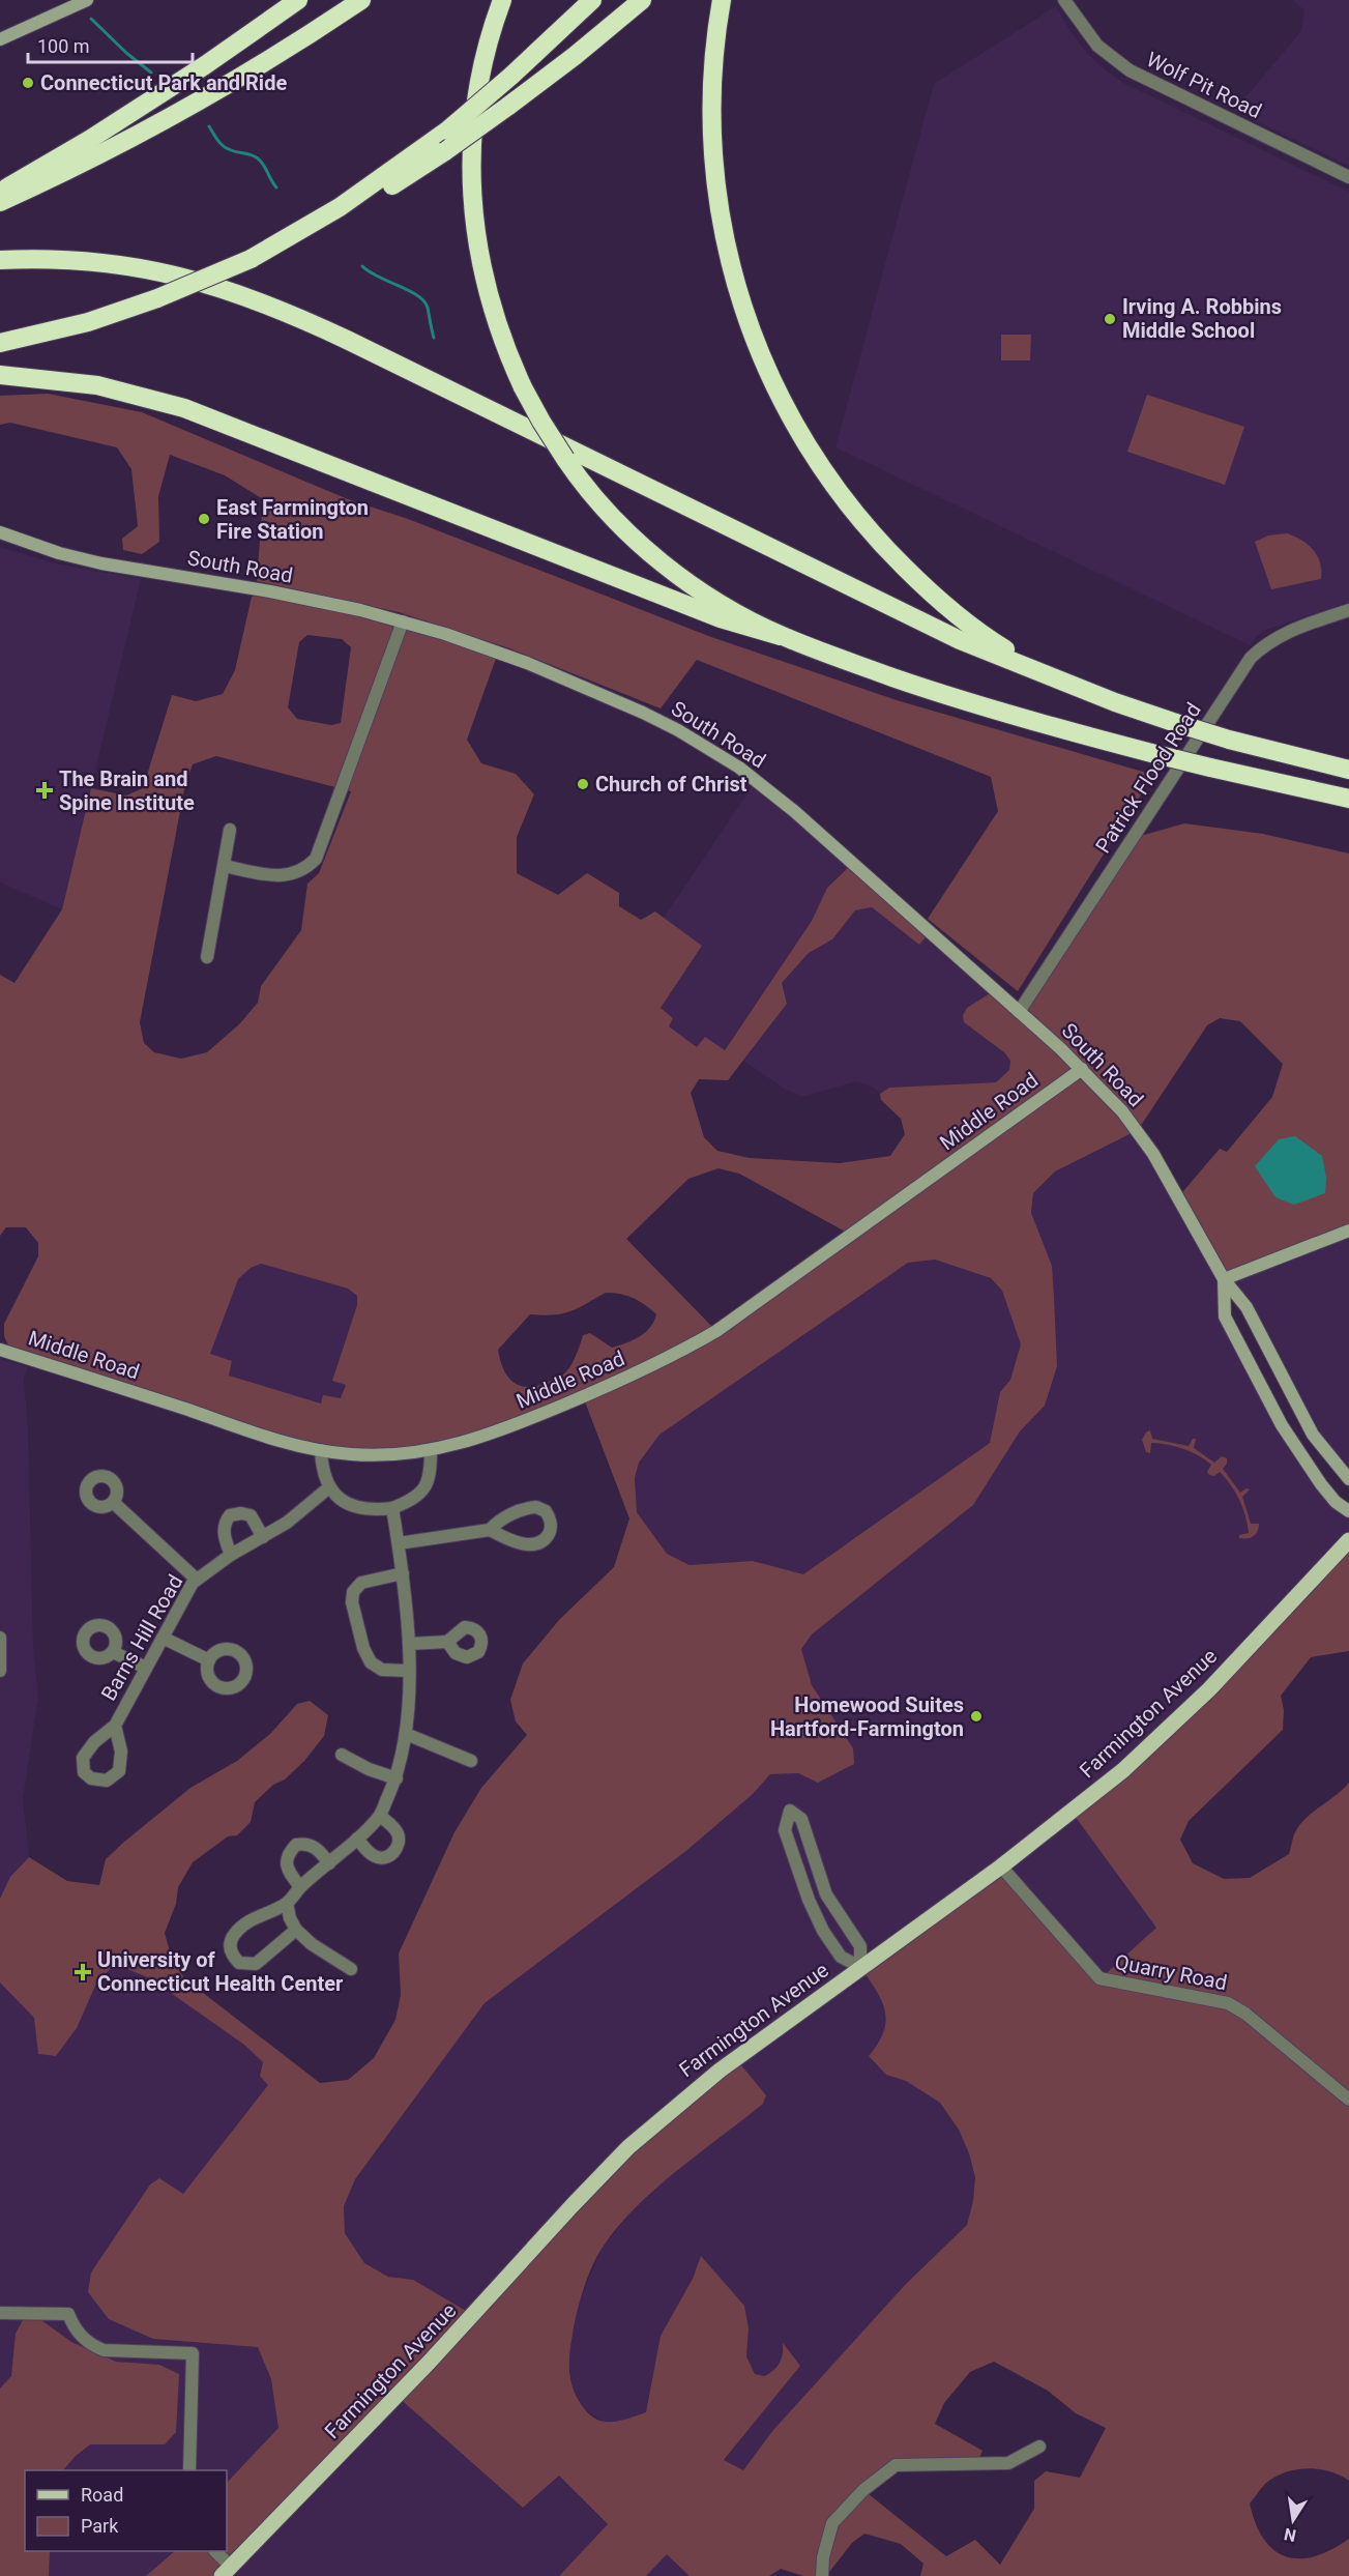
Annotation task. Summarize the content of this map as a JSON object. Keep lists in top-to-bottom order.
{
  "streets": {
    "main road": ["South Road", "Middle Road", "Farmington Avenue"],
    "street": [
      "Wolf Pit Road",
      "Patrick Flood Road",
      "Barns Hill Road",
      "Quarry Road"
    ]
  },
  "crossings": [
    ["South Road", "Patrick Flood Road"],
    ["South Road", "Middle Road"],
    ["Farmington Avenue", "Quarry Road"]
  ],
  "places": {
    "other": [
      "Connecticut Park and Ride",
      "Irving A. Robbins Middle School",
      "East Farmington Fire Station",
      "Church of Christ",
      "Homewood Suites Hartford-Farmington"
    ],
    "health": ["The Brain and Spine Institute", "University of Connecticut Health Center"]
  },
  "legend": ["Road", "Park"],
  "scale_bar": "100 m",
  "north": "bottom"
}
